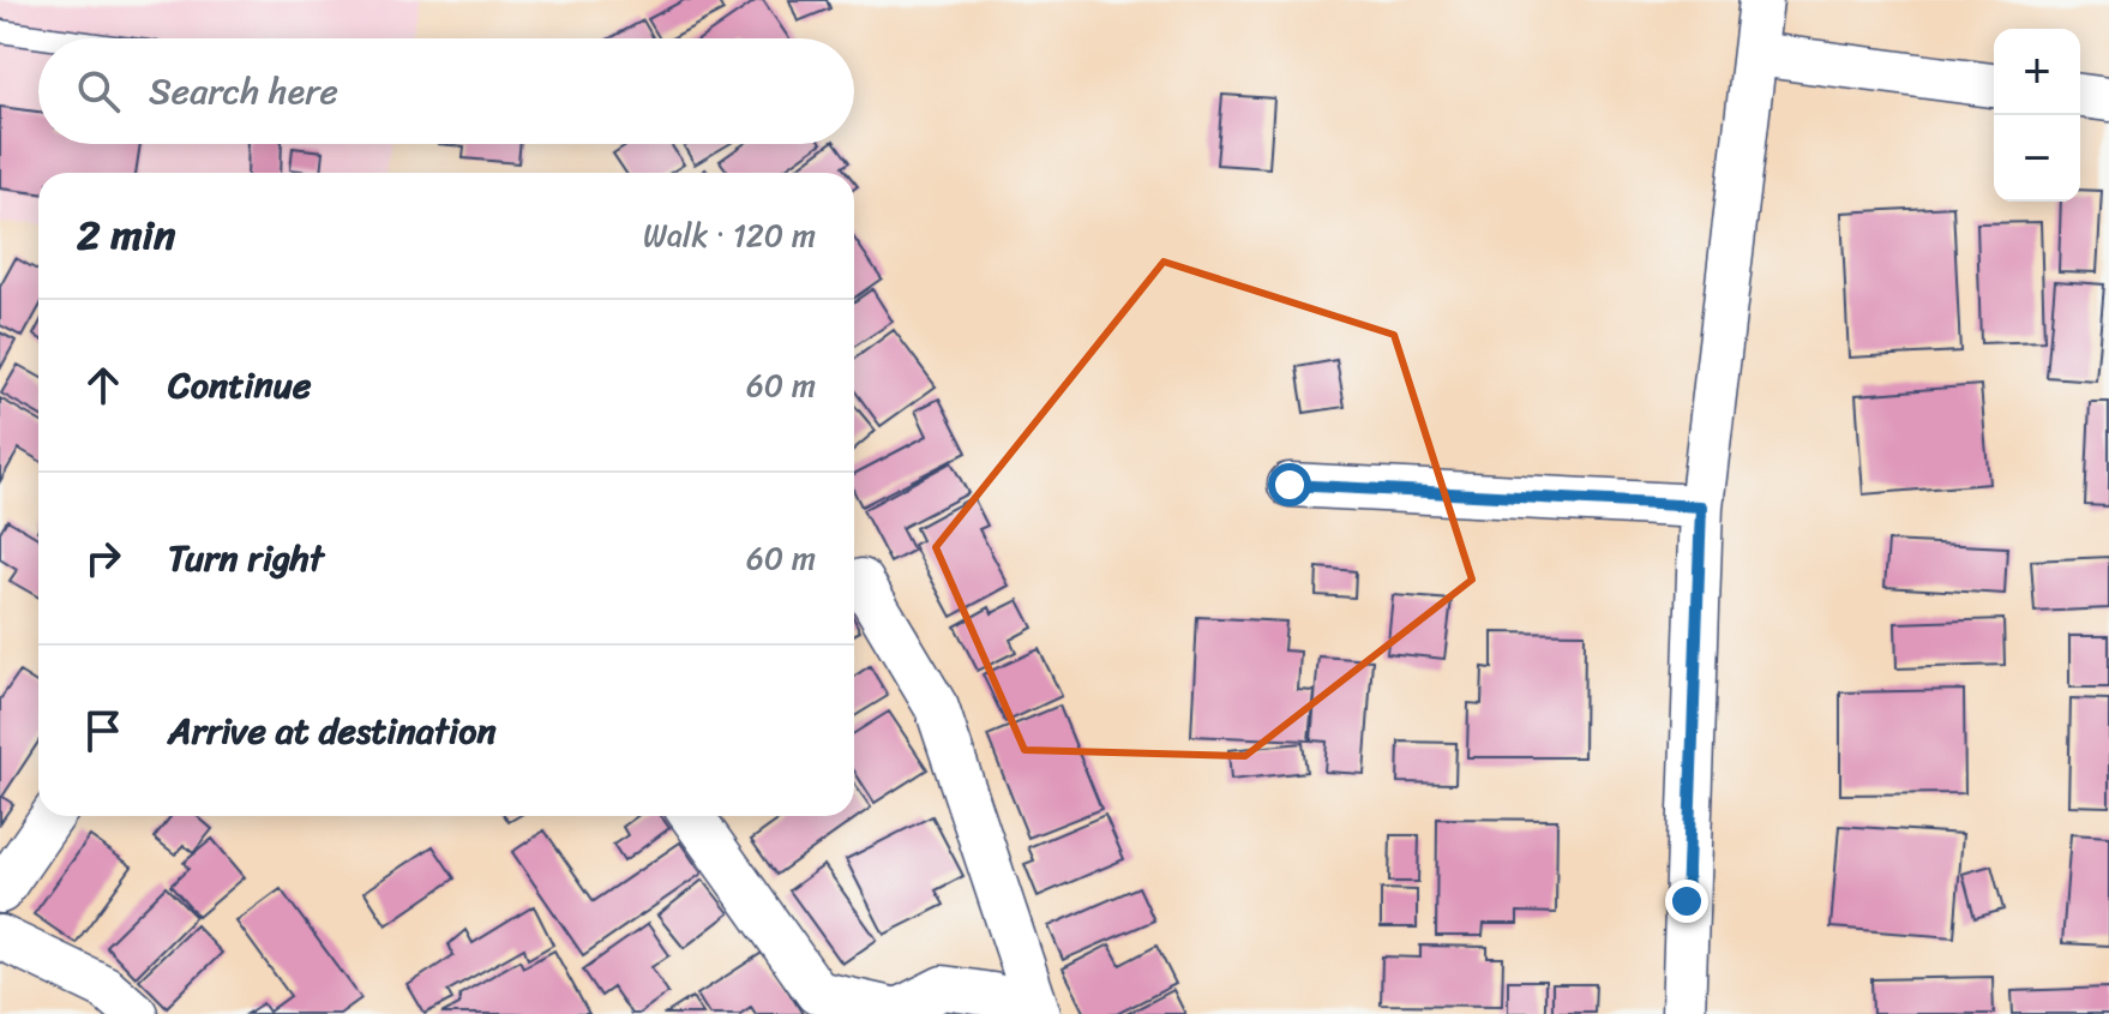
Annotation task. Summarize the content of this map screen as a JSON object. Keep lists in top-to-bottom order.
{
  "page": {
    "map_buttons": ["+", "−"],
    "search": "Search here",
    "heading": ["2 min", "Walk · 120 m"],
    "list": [
      ["Continue", "60 m"],
      ["Turn right", "60 m"],
      "Arrive at destination"
    ]
  }
}
